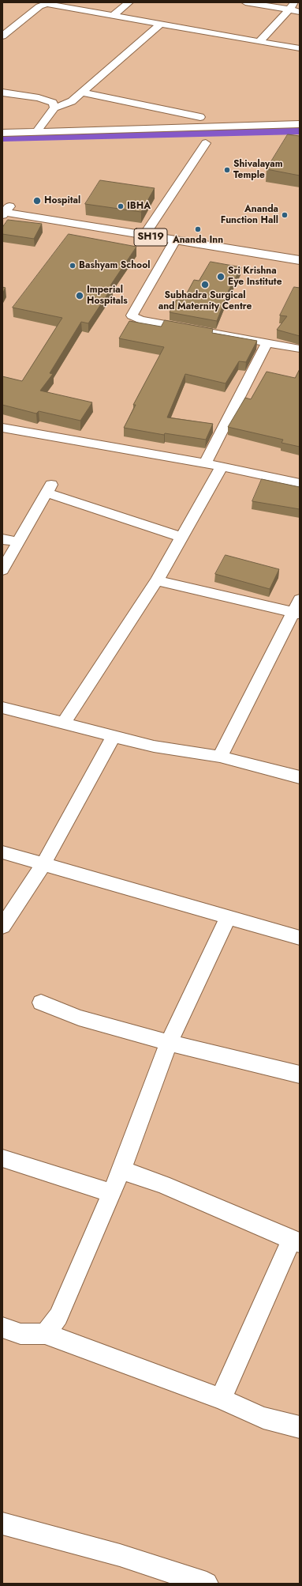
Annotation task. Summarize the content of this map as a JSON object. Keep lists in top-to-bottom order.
{
  "streets": {
    "main road": ["SH19"]
  },
  "places": [
    "Shivalayam Temple",
    "Hospital",
    "IBHA",
    "Ananda Function Hall",
    "Ananda Inn",
    "Bashyam School",
    "Sri Krishna Eye Institute",
    "Subhadra Surgical and Maternity Centre",
    "Imperial Hospitals"
  ]
}
